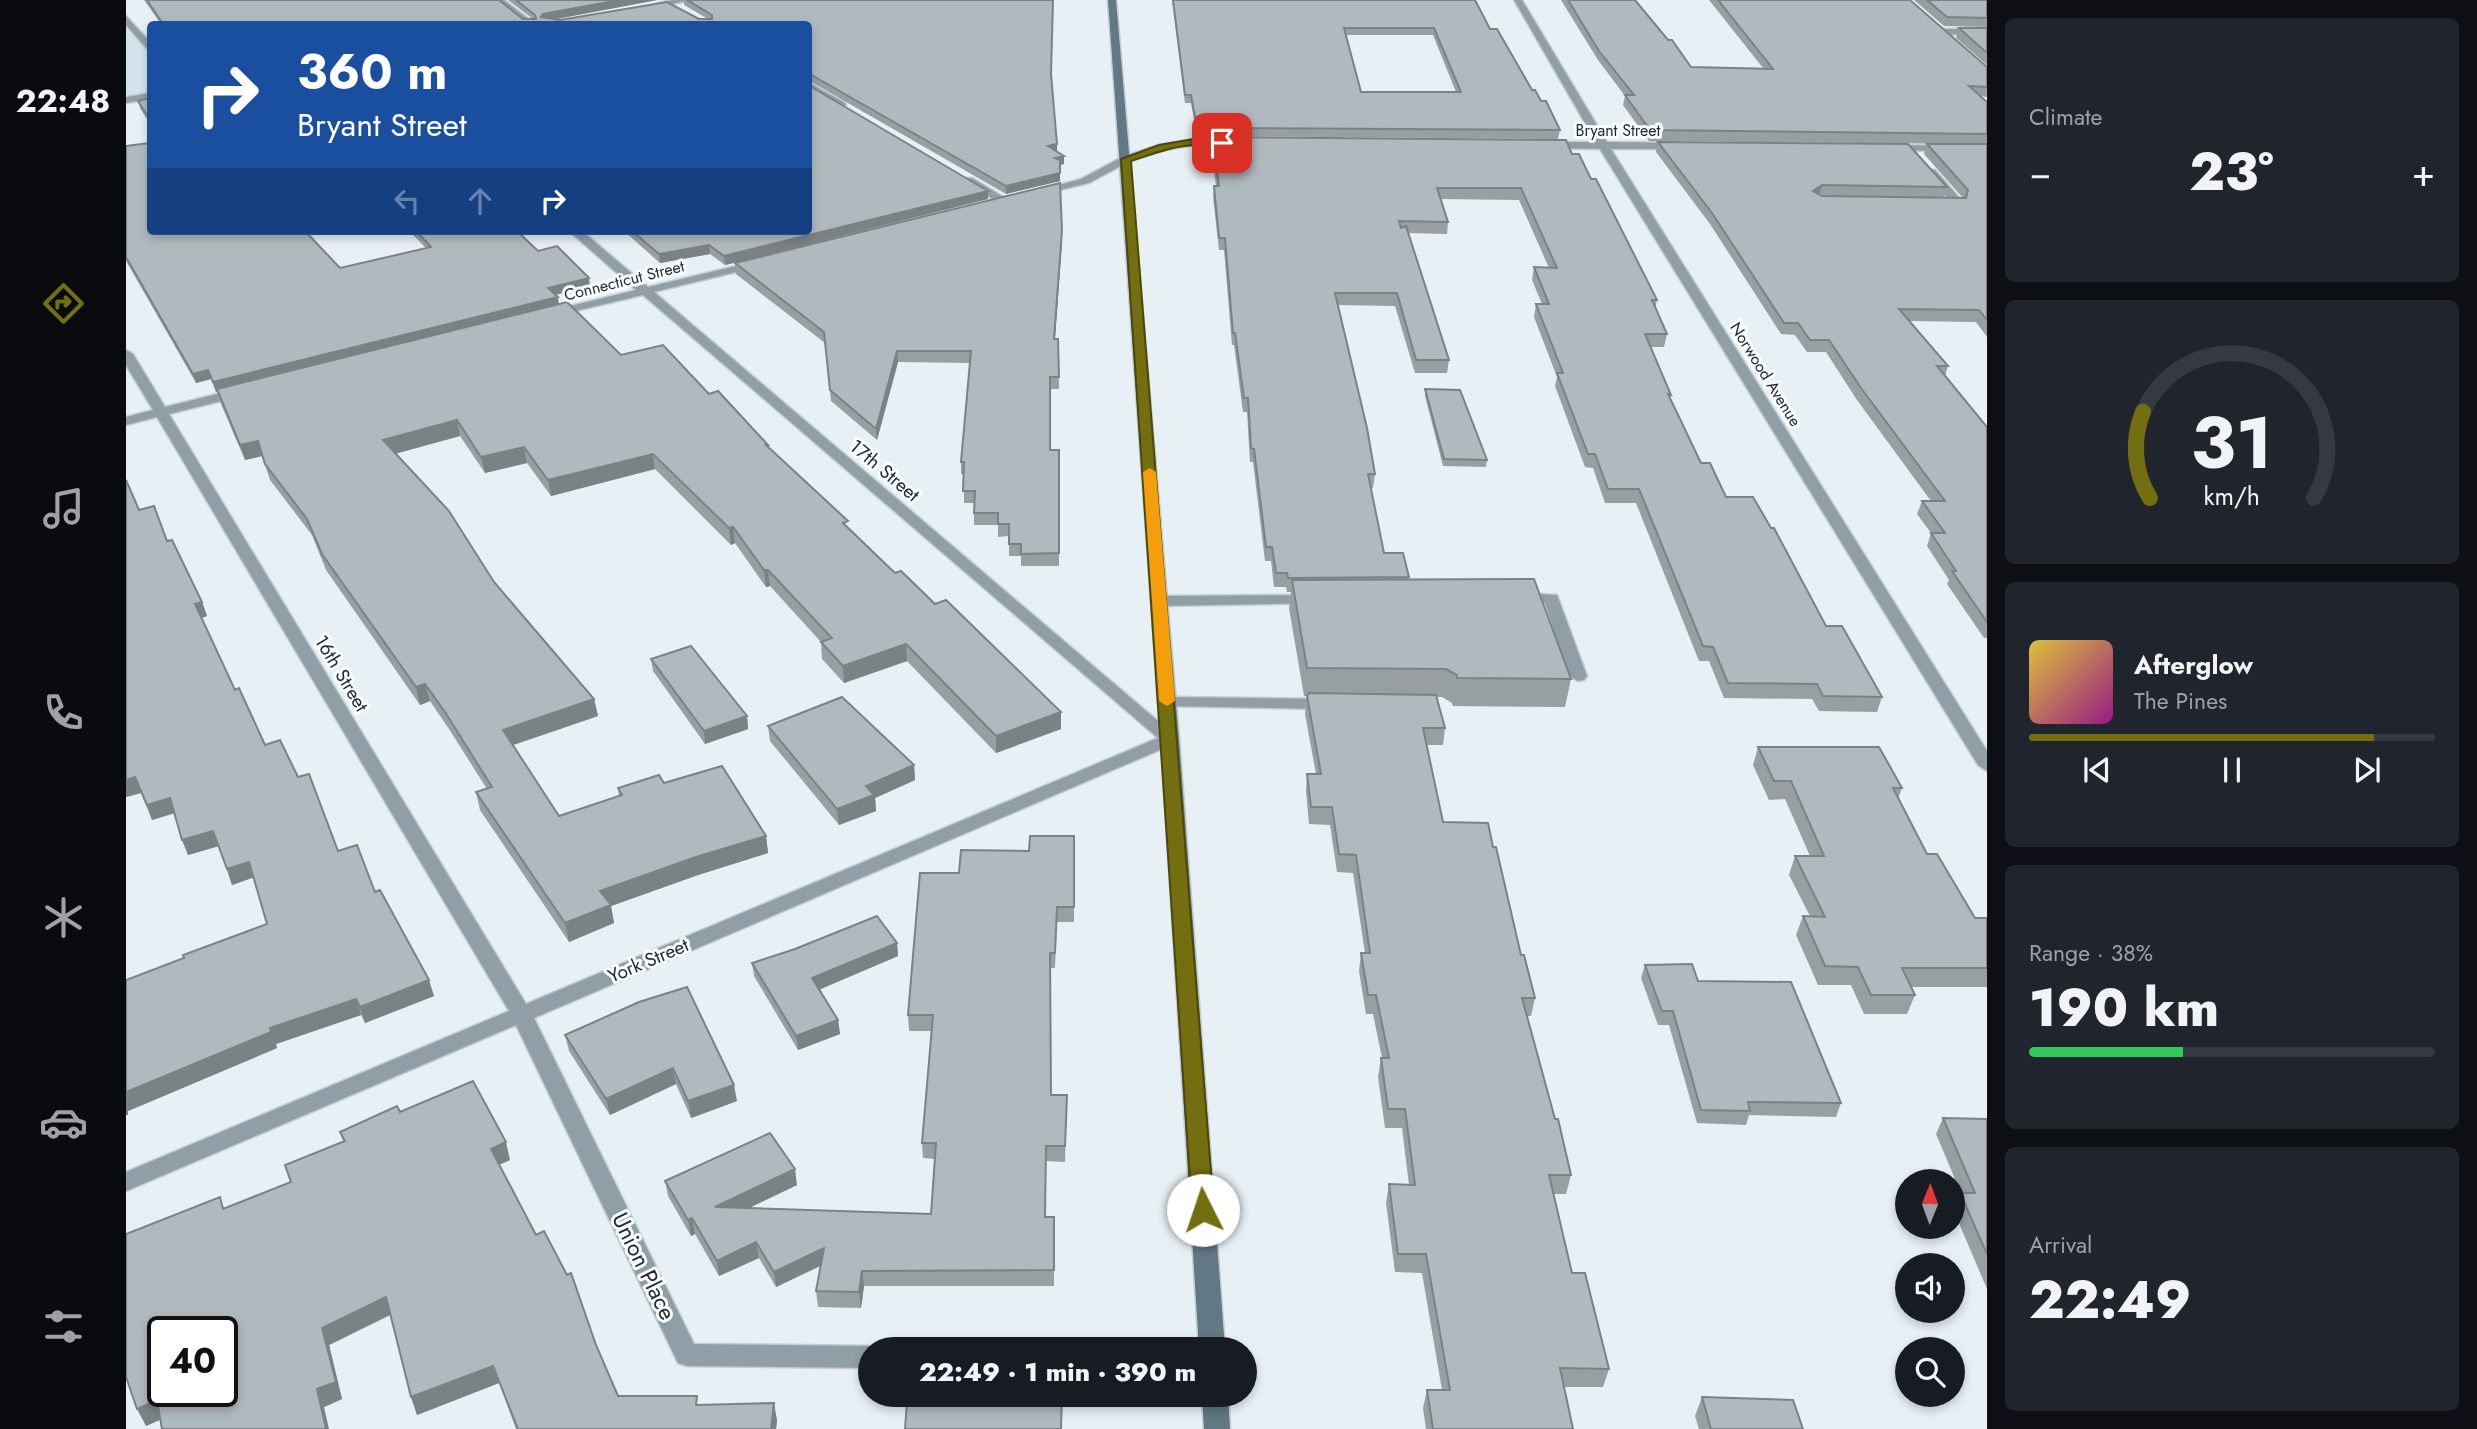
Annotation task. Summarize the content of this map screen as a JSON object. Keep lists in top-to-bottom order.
{
  "streets": {
    "street": [
      "Bryant Street",
      "Connecticut Street",
      "Norwood Avenue",
      "17th Street",
      "16th Street",
      "York Street",
      "Union Place"
    ]
  },
  "crossings": [
    ["Bryant Street", "Norwood Avenue"],
    ["Connecticut Street", "17th Street"],
    ["17th Street", "York Street"],
    ["16th Street", "York Street"],
    ["16th Street", "Union Place"],
    ["York Street", "Union Place"]
  ],
  "north": "top",
  "page": {
    "tabs": "22:48",
    "tile": [
      "Climate",
      ["Range · 38%", "190 km"],
      ["Arrival", "22:49"]
    ],
    "turn": ["360 m", "Bryant Street"],
    "heat": ["−", "23°", "+"],
    "song": ["Afterglow", "The Pines"],
    "limit": "40",
    "trip": "22:49 · 1 min · 390 m",
    "gauge": ["31", "km/h"]
  }
}
